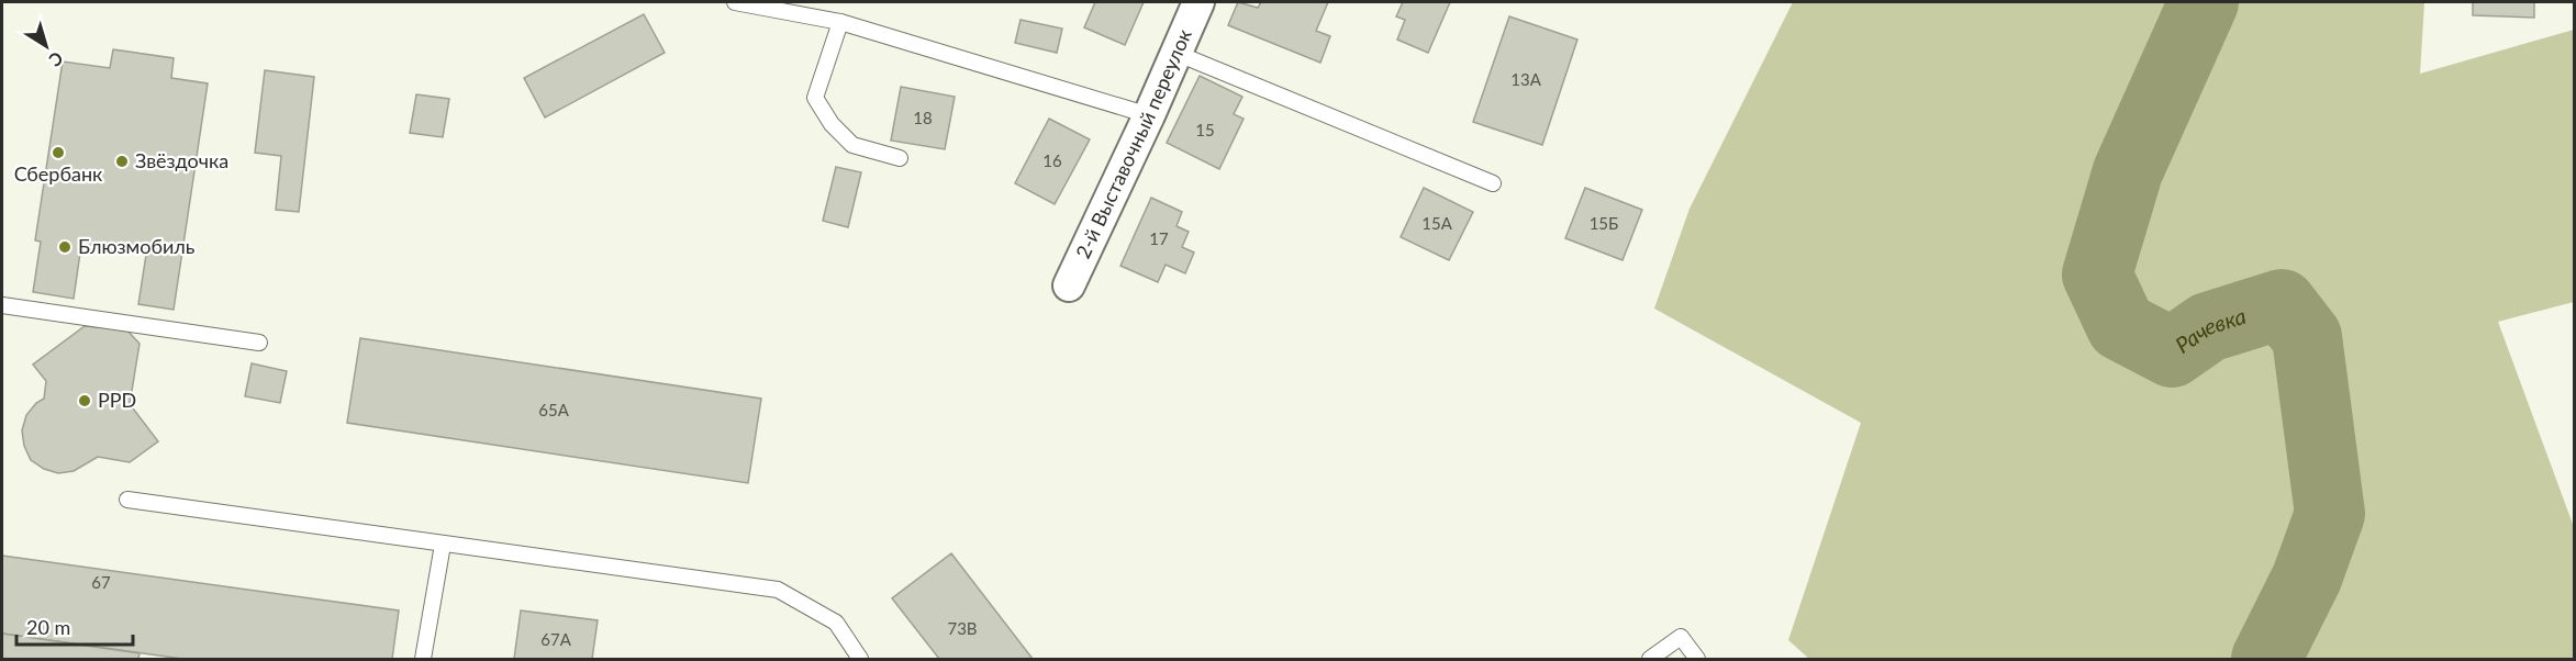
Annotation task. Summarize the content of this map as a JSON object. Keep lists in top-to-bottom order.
{
  "streets": {
    "street": ["2-й Выставочный переулок"]
  },
  "water": ["Рачевка"],
  "places": [
    "Сбербанк",
    "Звёздочка",
    "Блюзмобиль",
    "PPD"
  ],
  "house_numbers": [
    "13А",
    "18",
    "15",
    "16",
    "15А",
    "15Б",
    "17",
    "65А",
    "67",
    "73В",
    "67А"
  ],
  "scale_bar": "20 m",
  "north": "bottom right"
}
